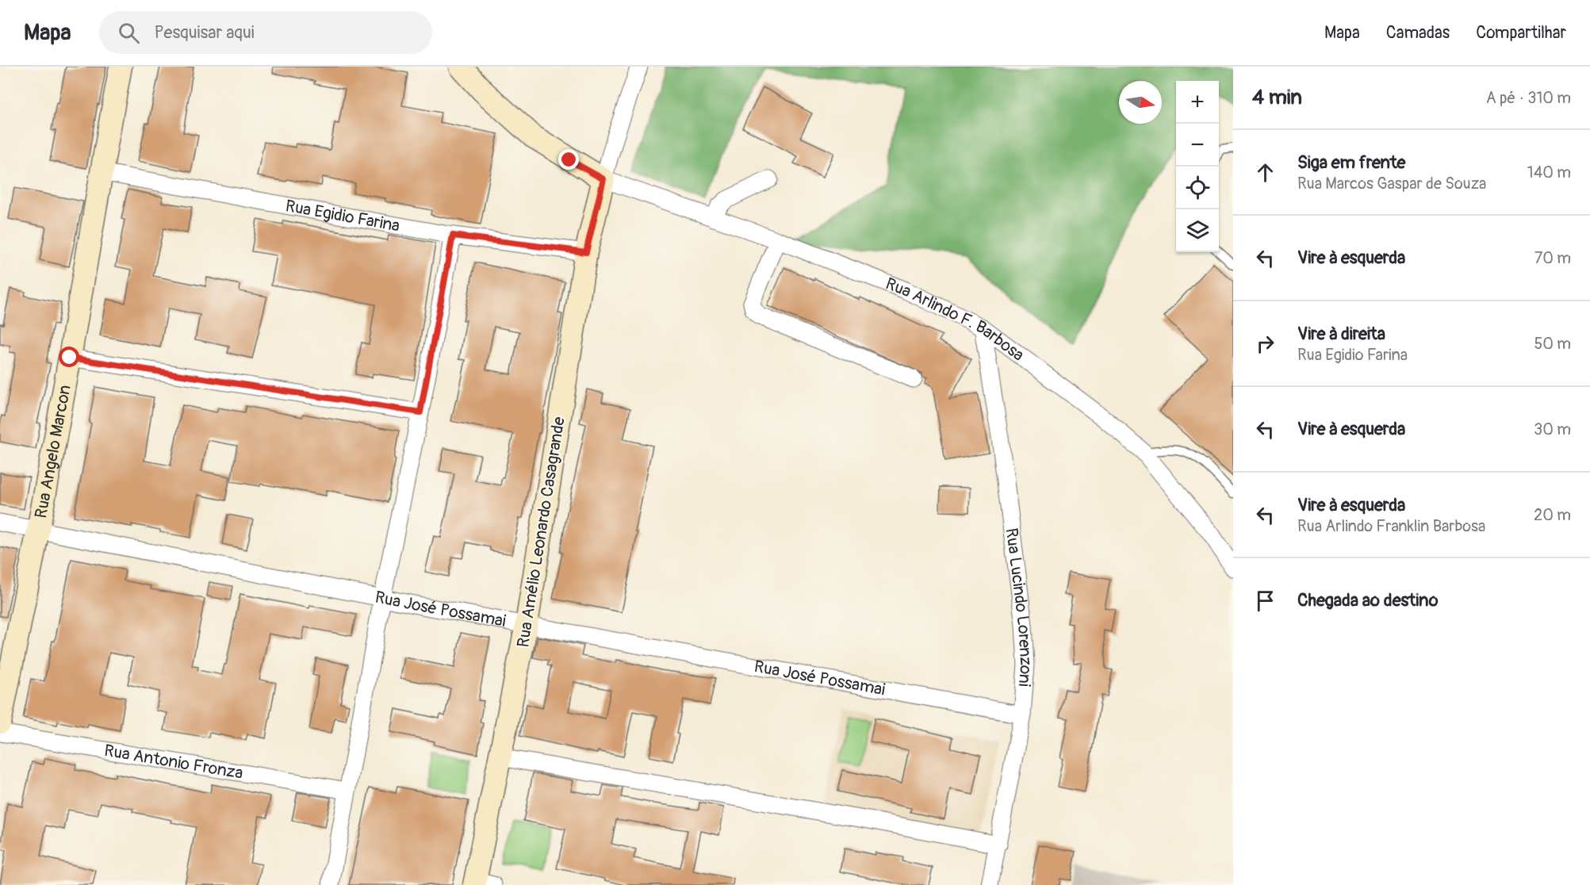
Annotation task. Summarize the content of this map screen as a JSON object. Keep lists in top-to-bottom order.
{
  "streets": {
    "street": [
      "Rua Egidio Farina",
      "Rua Arlindo F. Barbosa",
      "Rua Angelo Marcon",
      "Rua Amélio Leonardo Casagrande",
      "Rua Lucindo Lorenzoni",
      "Rua José Possamai",
      "Rua Antonio Fronza"
    ]
  },
  "crossings": [
    ["Rua Egidio Farina", "Rua Angelo Marcon"],
    ["Rua Egidio Farina", "Rua Amélio Leonardo Casagrande"],
    ["Rua Arlindo F. Barbosa", "Rua Amélio Leonardo Casagrande"],
    ["Rua Arlindo F. Barbosa", "Rua Lucindo Lorenzoni"],
    ["Rua Angelo Marcon", "Rua José Possamai"],
    ["Rua Amélio Leonardo Casagrande", "Rua José Possamai"],
    ["Rua Lucindo Lorenzoni", "Rua José Possamai"]
  ],
  "north": "right",
  "page": {
    "header": "Mapa",
    "search": "Pesquisar aqui",
    "nav": ["Mapa", "Camadas", "Compartilhar"],
    "heading": ["4 min", "A pé · 310 m"],
    "map_buttons": ["+", "−"],
    "list": [
      ["Siga em frente", "Rua Marcos Gaspar de Souza", "140 m"],
      ["Vire à esquerda", "70 m"],
      ["Vire à direita", "Rua Egidio Farina", "50 m"],
      ["Vire à esquerda", "30 m"],
      ["Vire à esquerda", "Rua Arlindo Franklin Barbosa", "20 m"],
      "Chegada ao destino"
    ]
  }
}
